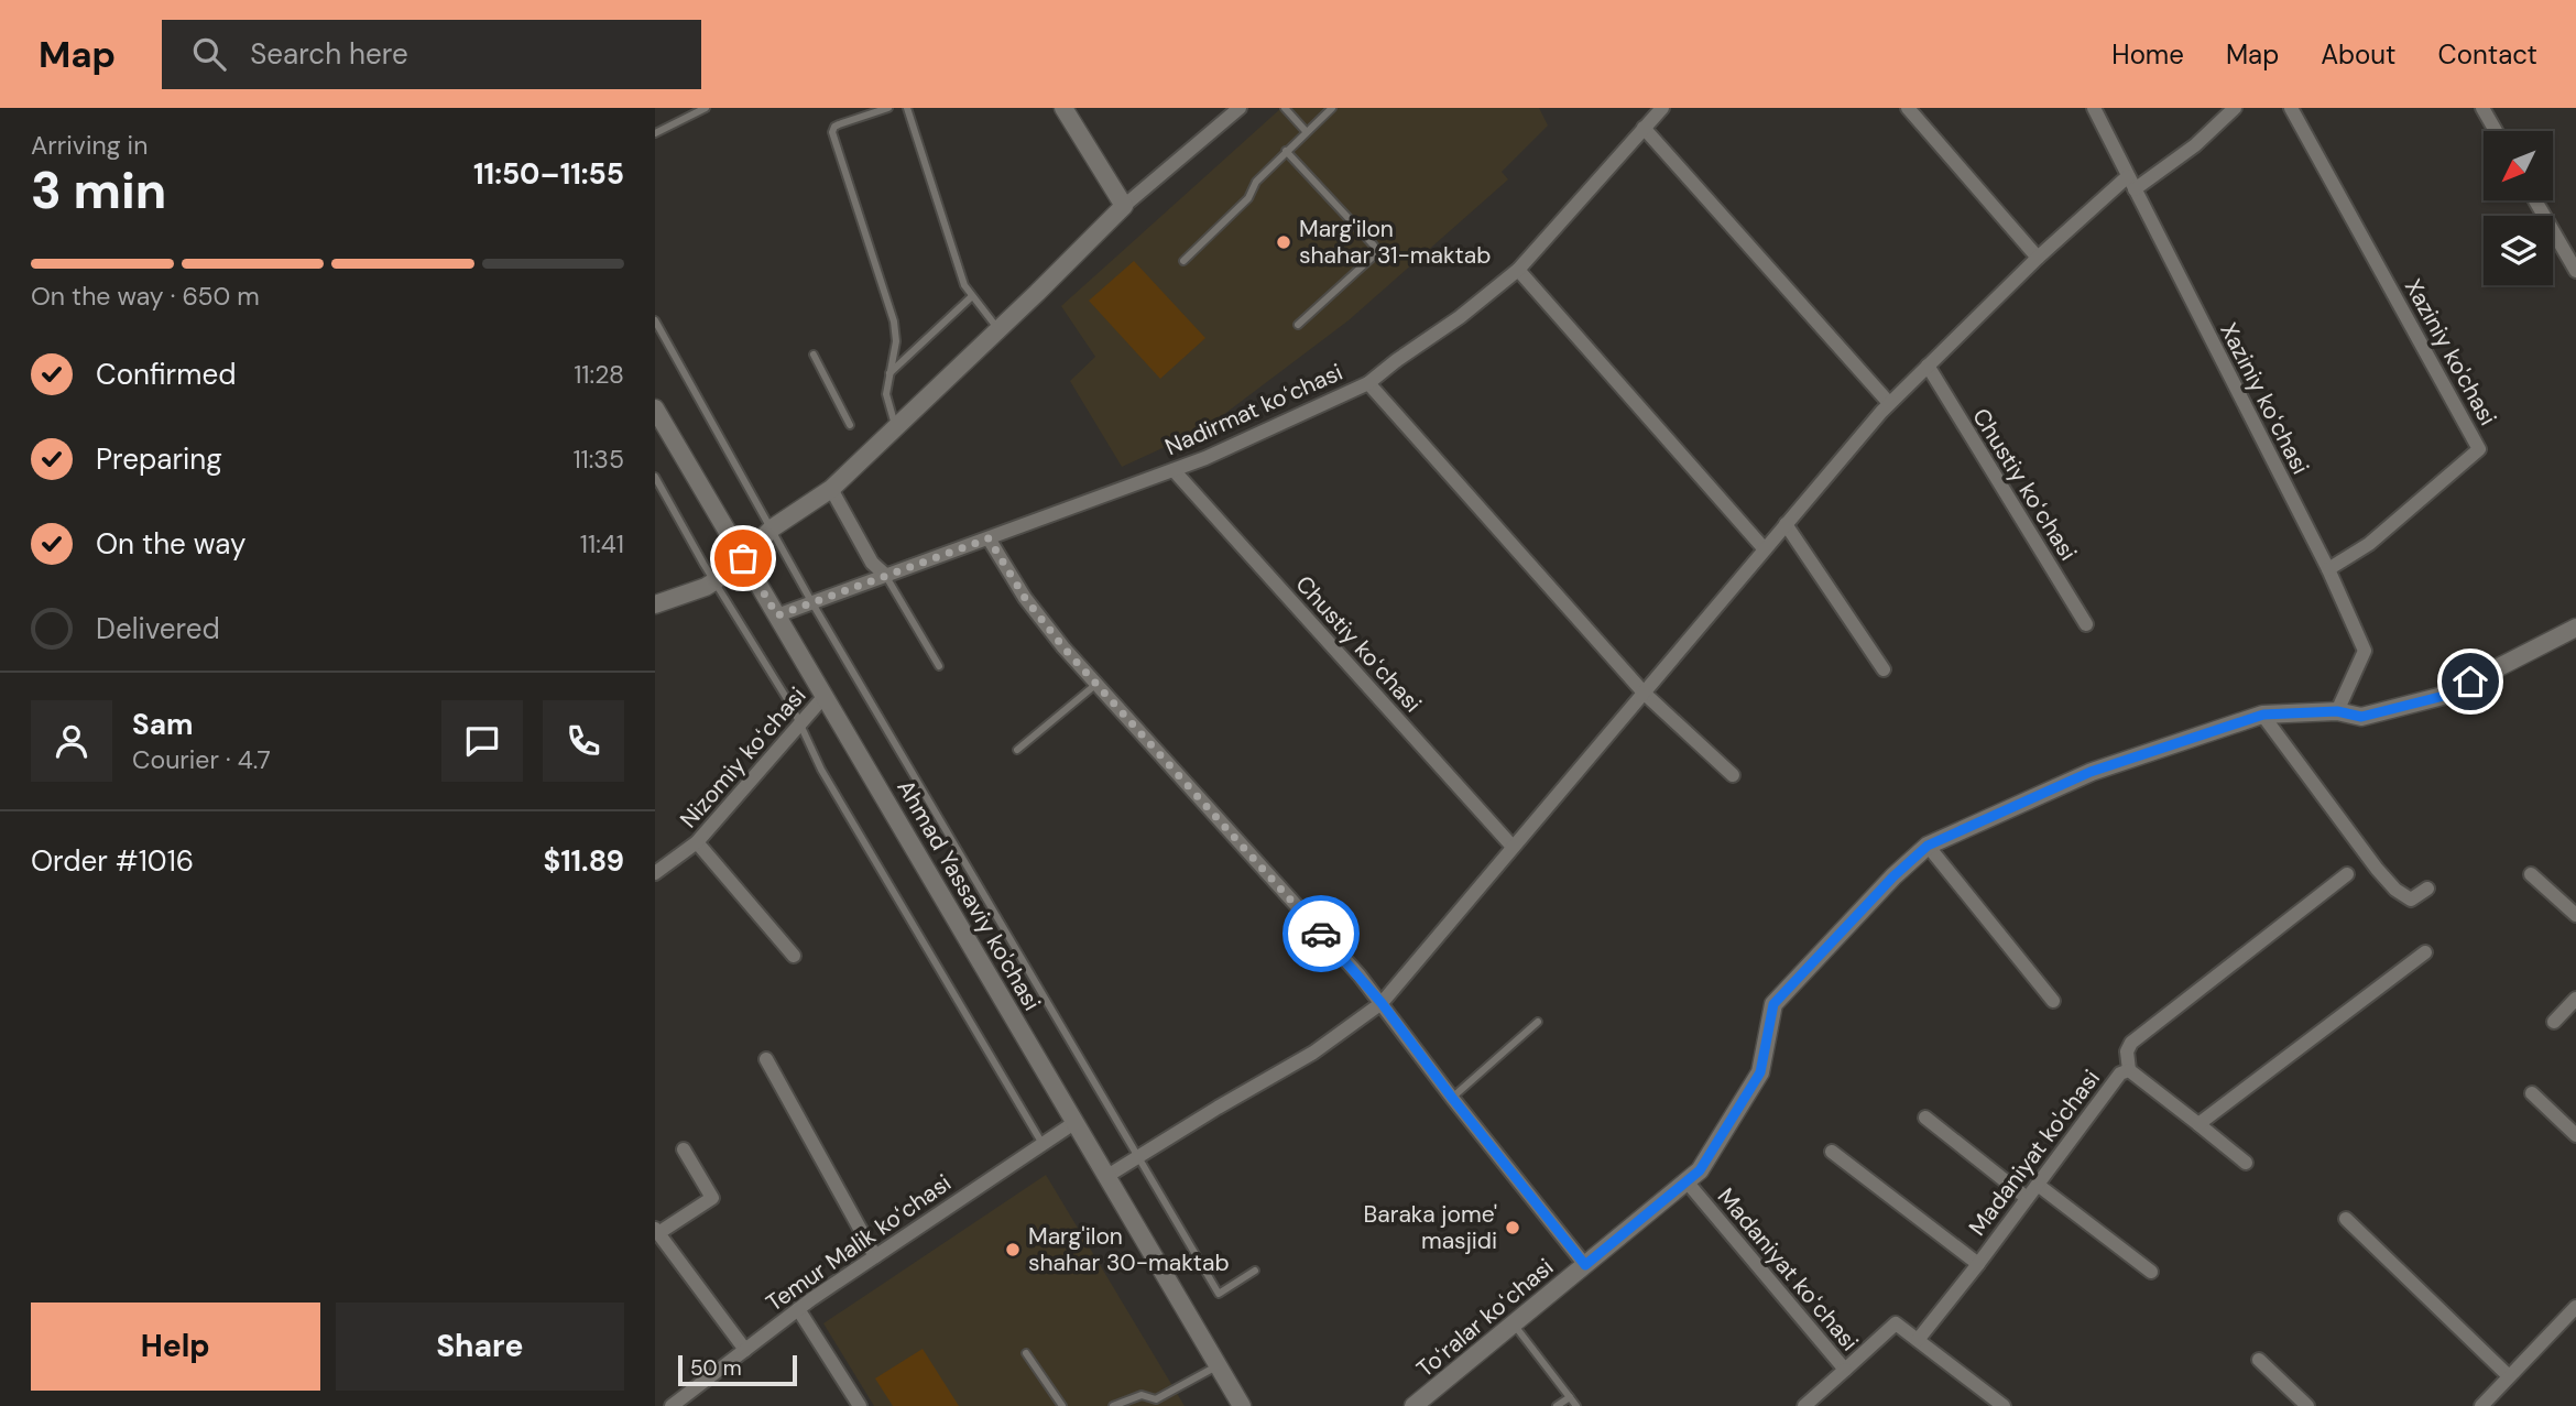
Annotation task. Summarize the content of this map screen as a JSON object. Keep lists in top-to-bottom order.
{
  "streets": {
    "street": [
      "Xaziniy ko'chasi",
      "Xaziniy koʻchasi",
      "Nadirmat koʻchasi",
      "Chustiy koʻchasi",
      "Nizomiy koʻchasi",
      "Ahmad Yassaviy ko'chasi",
      "Madaniyat ko'chasi",
      "Temur Malik koʻchasi",
      "Madaniyat koʻchasi",
      "Toʻralar koʻchasi"
    ]
  },
  "crossings": [
    ["Xaziniy ko'chasi", "Xaziniy koʻchasi"],
    ["Xaziniy koʻchasi", "Toʻralar koʻchasi"],
    ["Nadirmat koʻchasi", "Chustiy koʻchasi"],
    ["Nadirmat koʻchasi", "Ahmad Yassaviy ko'chasi"],
    ["Nizomiy koʻchasi", "Ahmad Yassaviy ko'chasi"],
    ["Ahmad Yassaviy ko'chasi", "Temur Malik koʻchasi"],
    ["Madaniyat ko'chasi", "Madaniyat koʻchasi"],
    ["Madaniyat koʻchasi", "Toʻralar koʻchasi"]
  ],
  "places": ["Marg'ilon shahar 31-maktab", "Baraka jome' masjidi", "Marg'ilon shahar 30-maktab"],
  "scale_bar": "50 m",
  "north": "bottom left",
  "page": {
    "header": "Map",
    "search": "Search here",
    "nav": [
      "Home",
      "Map",
      "About",
      "Contact"
    ],
    "heading": ["3 min", "Arriving in", "11:50–11:55"],
    "panel": [
      "Sam",
      "Courier · 4.7",
      "Order #1016",
      "$11.89"
    ],
    "bar": "On the way · 650 m",
    "list": [
      ["Confirmed", "11:28"],
      ["Preparing", "11:35"],
      ["On the way", "11:41"],
      "Delivered"
    ],
    "buttons": ["Help", "Share"],
    "scale": "50 m"
  }
}
